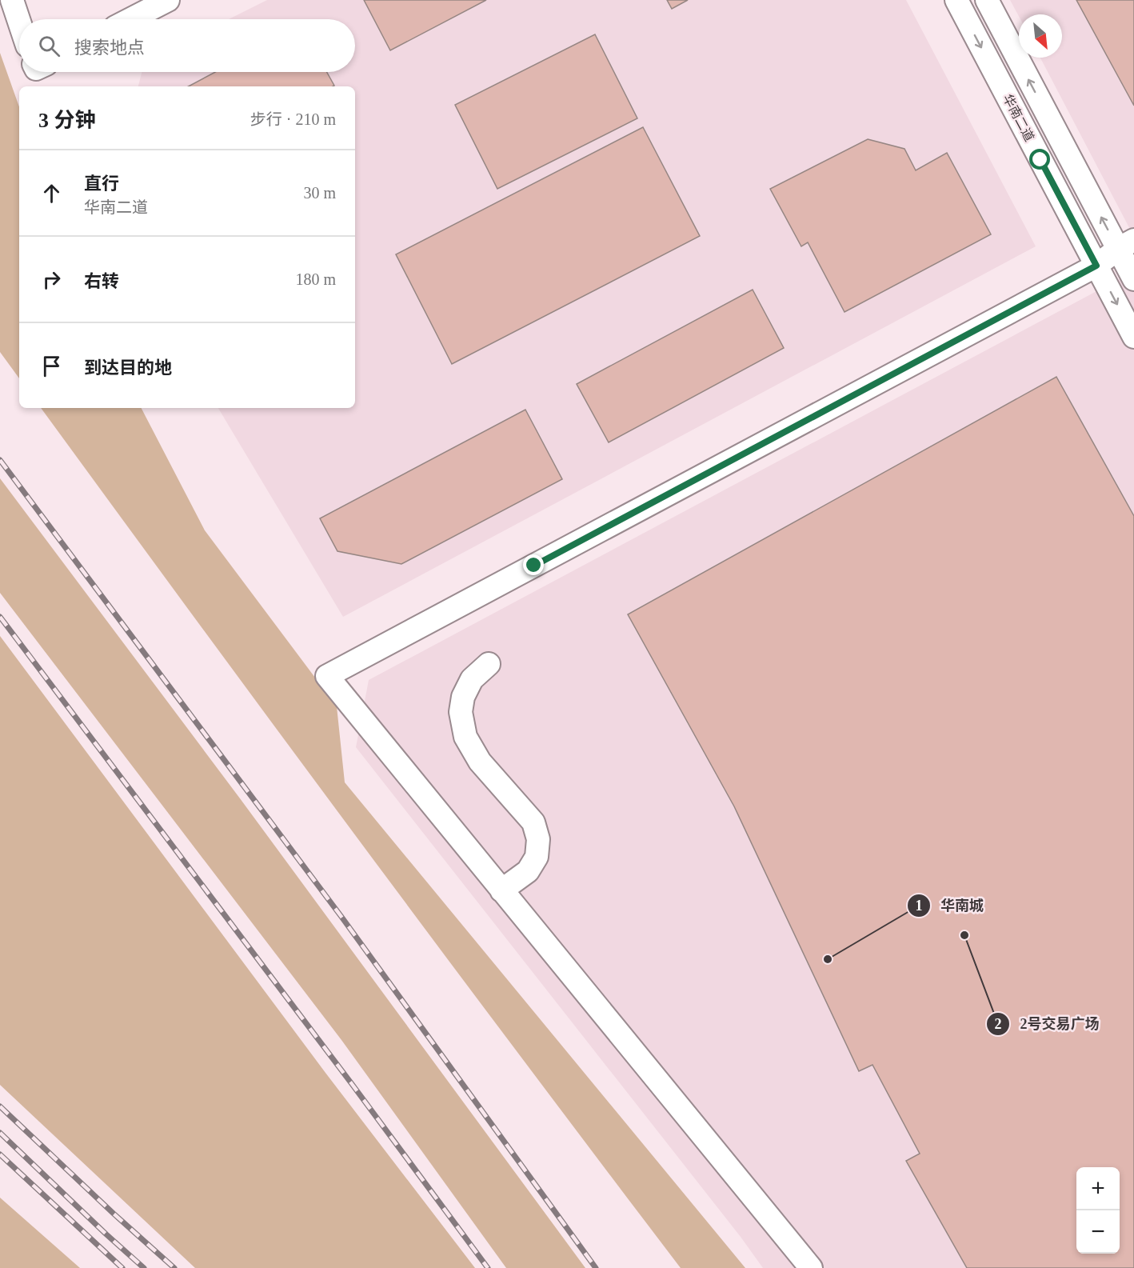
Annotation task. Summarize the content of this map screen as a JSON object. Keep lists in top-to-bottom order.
{
  "streets": {
    "street": ["华南二道"]
  },
  "places": ["2号交易广场", "华南城"],
  "north": "bottom right",
  "page": {
    "search": "搜索地点",
    "heading": ["3 分钟", "步行 · 210 m"],
    "list": [
      ["直行", "华南二道", "30 m"],
      ["右转", "180 m"],
      "到达目的地"
    ],
    "map_buttons": ["+", "−"]
  }
}
